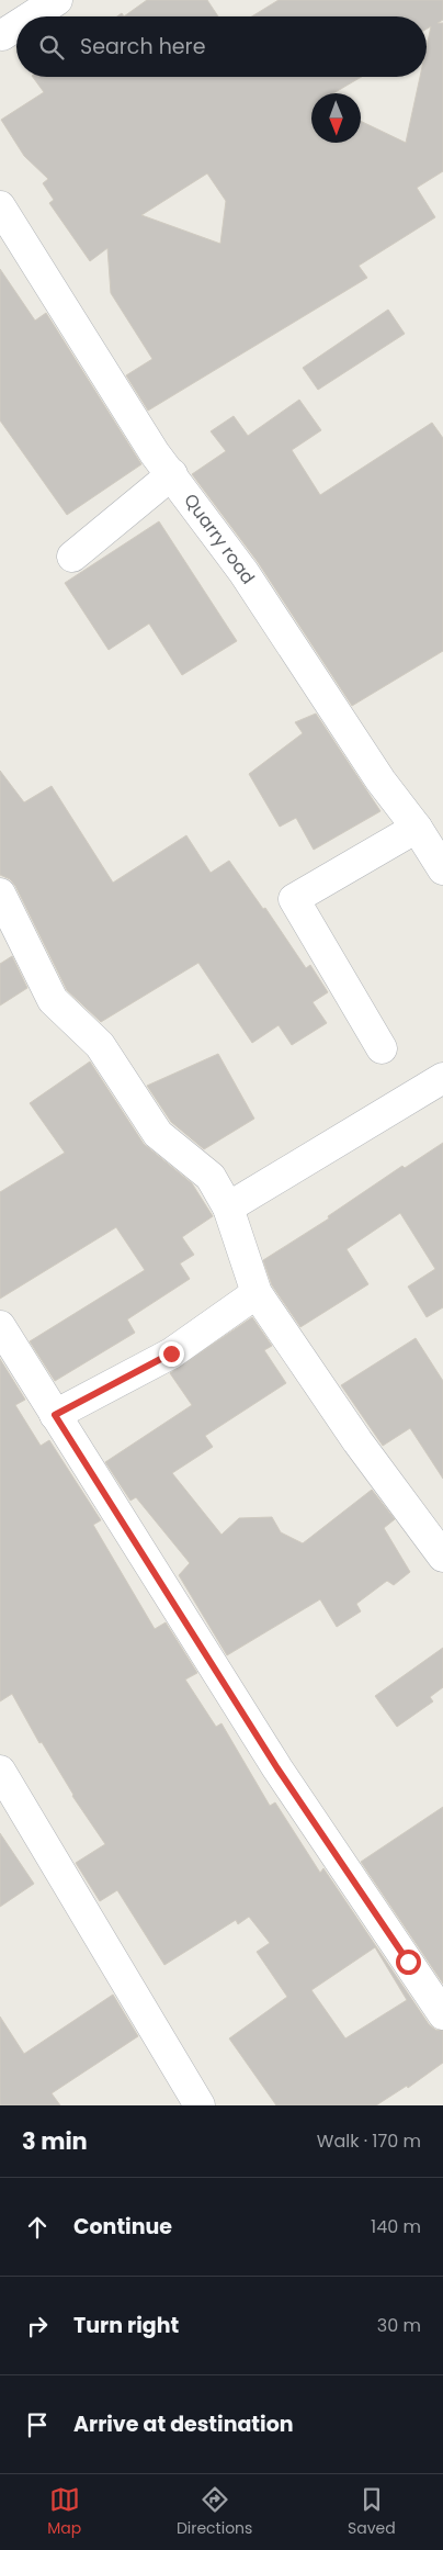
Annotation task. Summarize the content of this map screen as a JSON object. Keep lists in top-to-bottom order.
{
  "streets": {
    "street": ["Quarry road"]
  },
  "north": "bottom",
  "page": {
    "search": "Search here",
    "heading": ["3 min", "Walk · 170 m"],
    "list": [
      ["Continue", "140 m"],
      ["Turn right", "30 m"],
      "Arrive at destination"
    ],
    "nav": ["Map", "Directions", "Saved"]
  }
}
